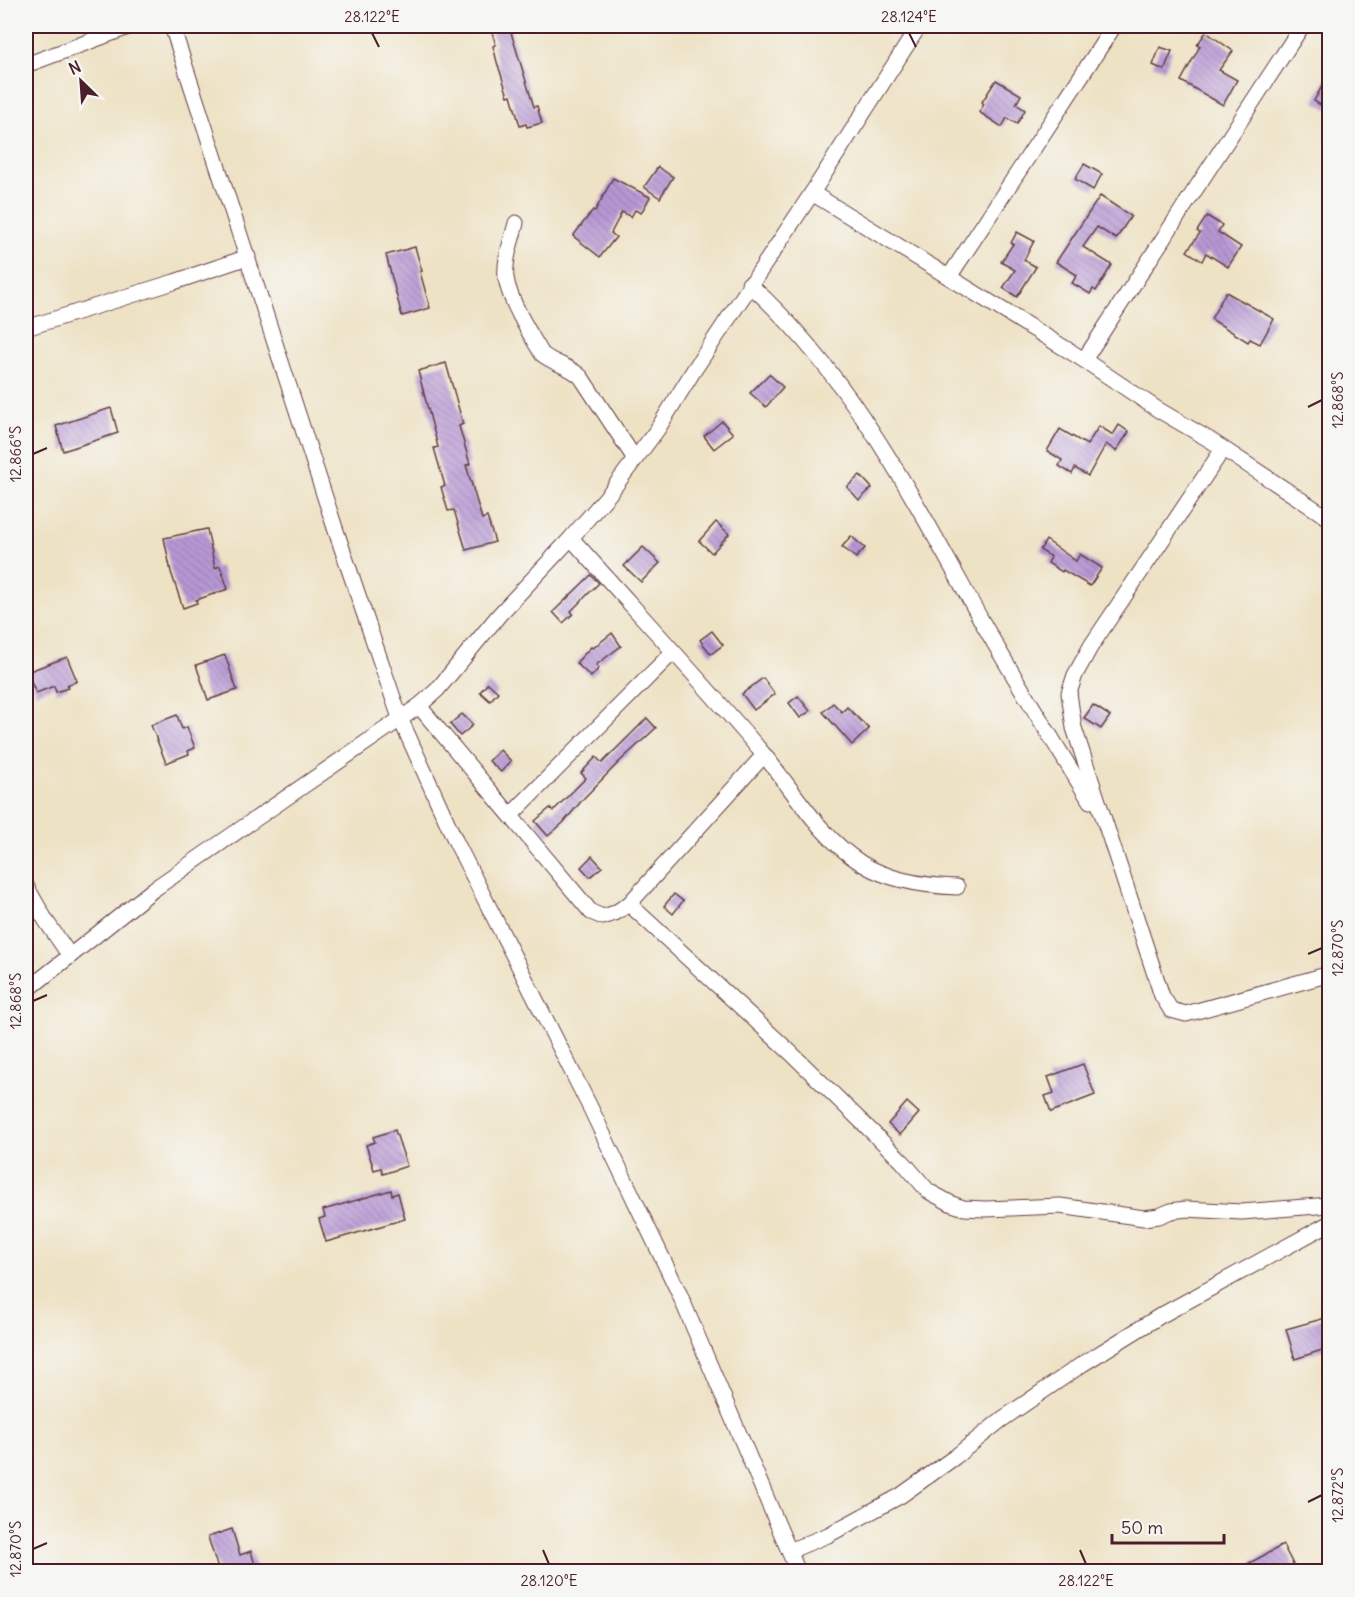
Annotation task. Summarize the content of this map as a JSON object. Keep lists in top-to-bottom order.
{
  "scale_bar": "50 m",
  "north": "top left",
  "coordinates": [
    "28.122°E",
    "28.124°E",
    "12.868°S",
    "12.866°S",
    "12.870°S",
    "12.872°S",
    "28.120°E"
  ]
}
